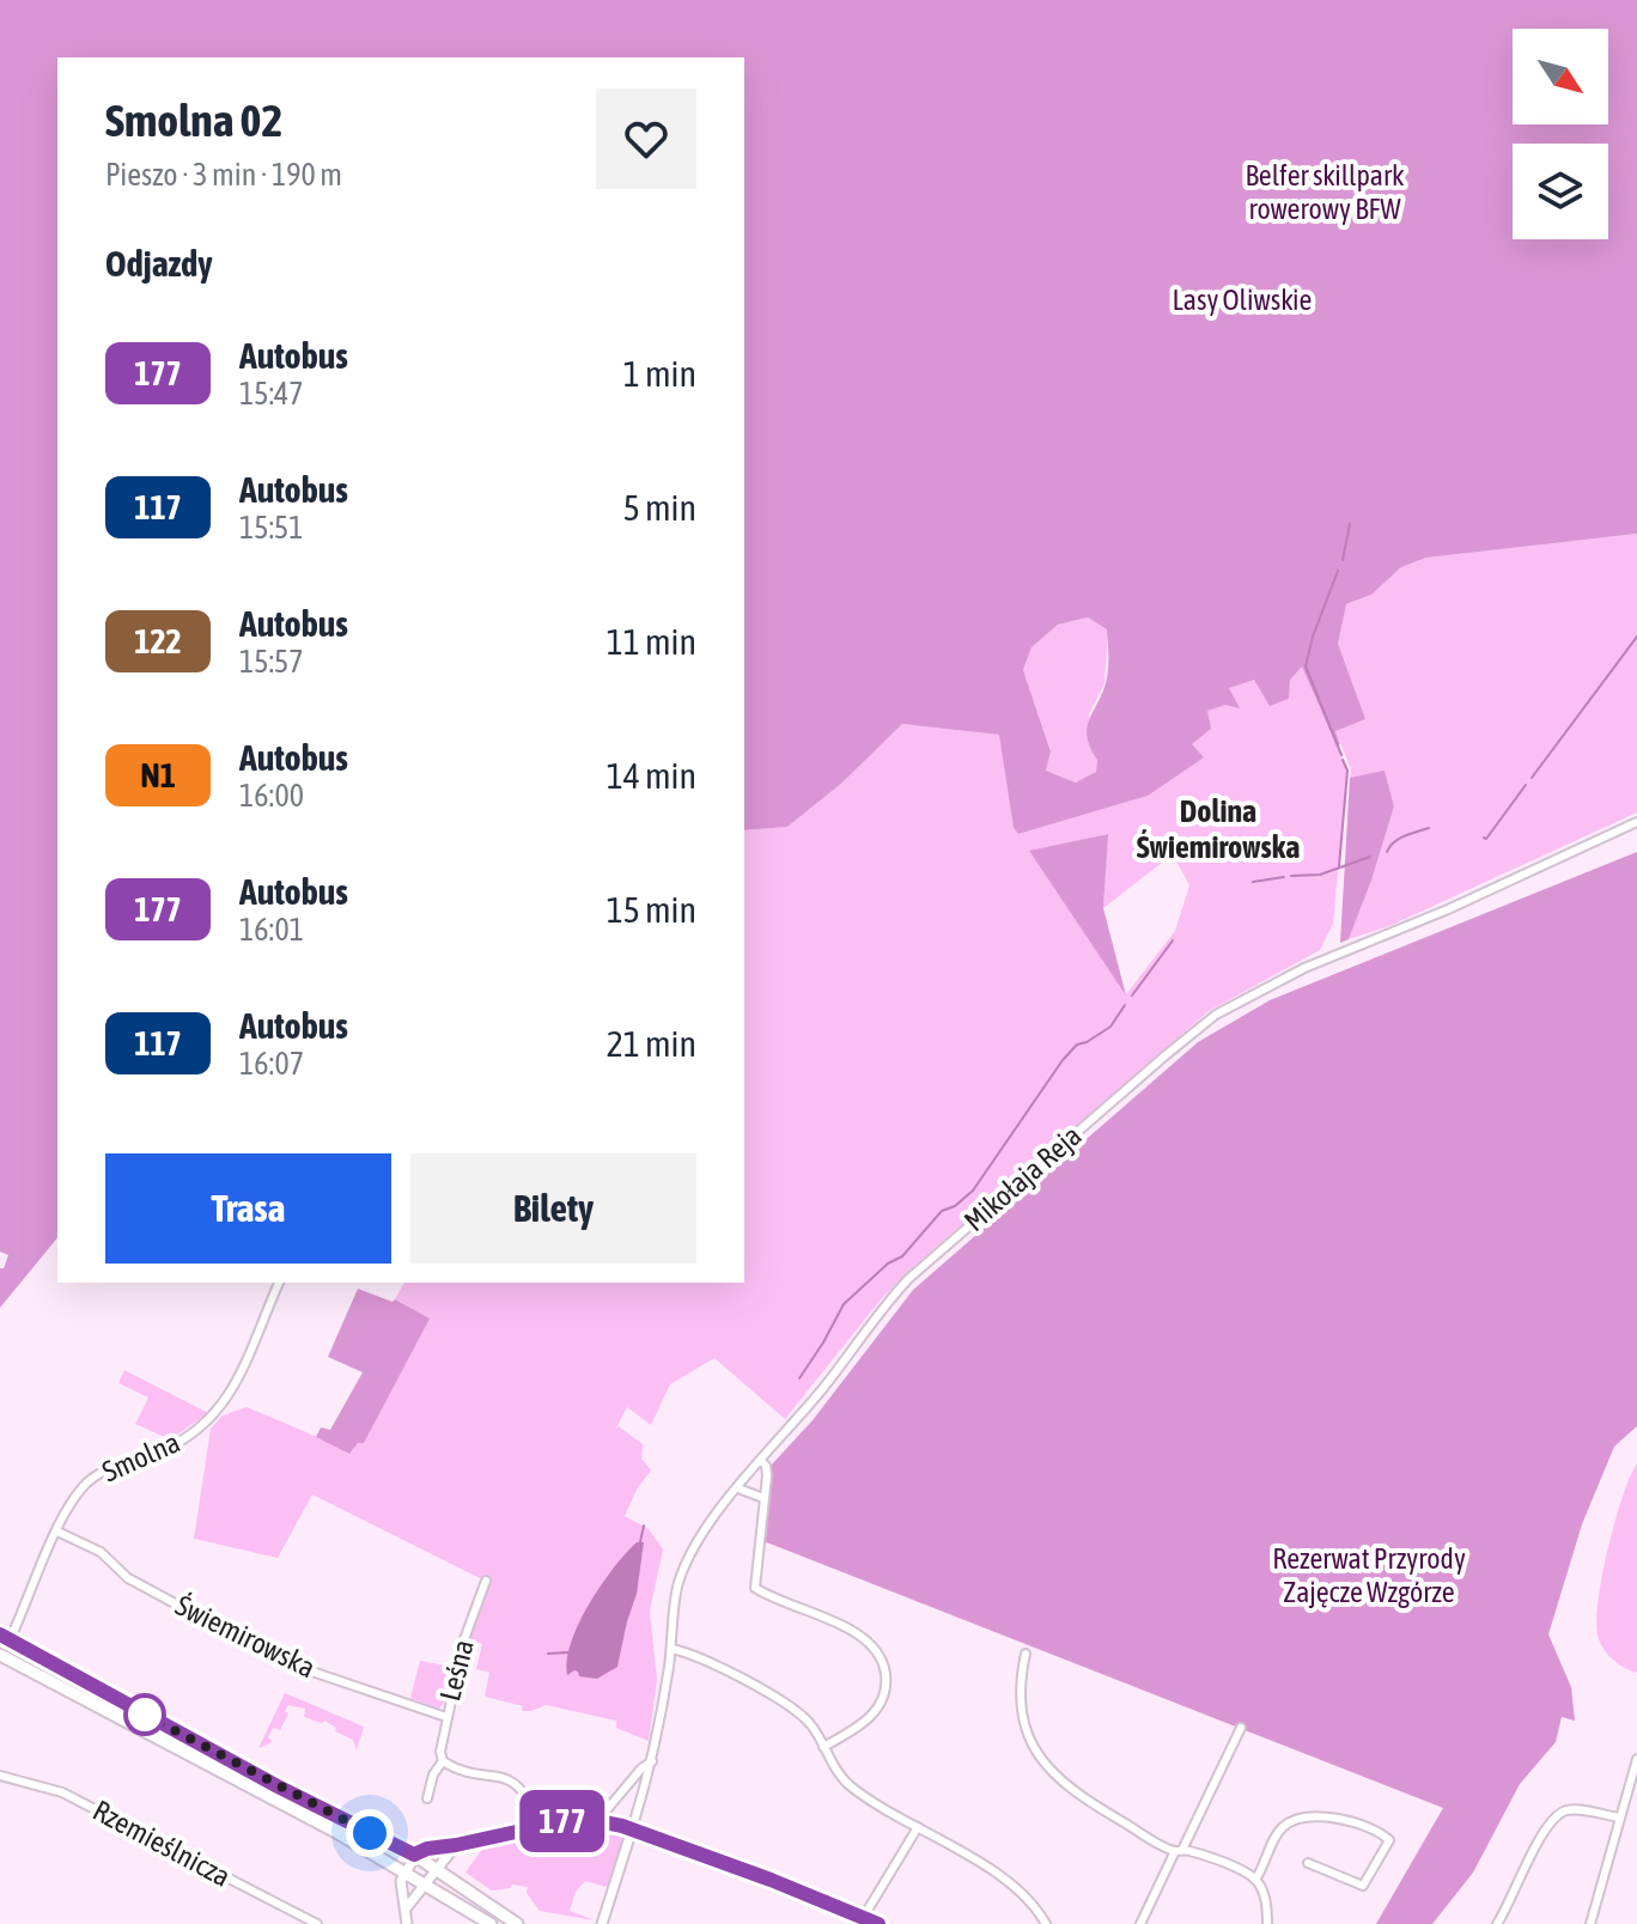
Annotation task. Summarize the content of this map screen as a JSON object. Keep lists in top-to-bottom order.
{
  "streets": {
    "street": [
      "Mikołaja Reja",
      "Smolna",
      "Świemirowska",
      "Leśna",
      "Rzemieślnicza"
    ]
  },
  "crossings": [
    ["Smolna", "Świemirowska"],
    ["Świemirowska", "Leśna"]
  ],
  "districts": ["Dolina Świemirowska"],
  "parks": ["Belfer skillpark rowerowy BFW", "Lasy Oliwskie", "Rezerwat Przyrody Zajęcze Wzgórze"],
  "lines": ["bus line 177"],
  "north": "bottom right",
  "page": {
    "on_map": "177",
    "heading": [
      ["Smolna 02", "Pieszo · 3 min · 190 m"],
      "Odjazdy"
    ],
    "list": [
      {
        "mark": "177",
        "name": "Autobus",
        "note": "15:47",
        "value": "1 min"
      },
      {
        "mark": "117",
        "name": "Autobus",
        "note": "15:51",
        "value": "5 min"
      },
      {
        "mark": "122",
        "name": "Autobus",
        "note": "15:57",
        "value": "11 min"
      },
      {
        "mark": "N1",
        "name": "Autobus",
        "note": "16:00",
        "value": "14 min"
      },
      {
        "mark": "177",
        "name": "Autobus",
        "note": "16:01",
        "value": "15 min"
      },
      {
        "mark": "117",
        "name": "Autobus",
        "note": "16:07",
        "value": "21 min"
      }
    ],
    "buttons": ["Trasa", "Bilety"]
  }
}
